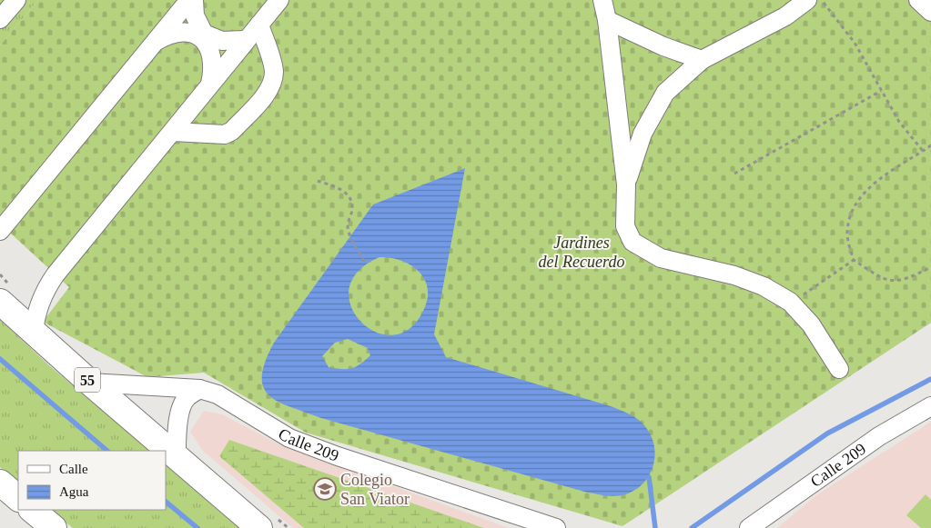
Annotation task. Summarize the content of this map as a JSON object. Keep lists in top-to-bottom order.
{
  "streets": {
    "highway": ["55"],
    "street": ["Calle 209"]
  },
  "crossings": [
    ["55", "Calle 209"]
  ],
  "parks": ["Jardines del Recuerdo"],
  "places": {
    "school or university": ["Colegio San Viator"]
  },
  "legend": ["Calle", "Agua"]
}
